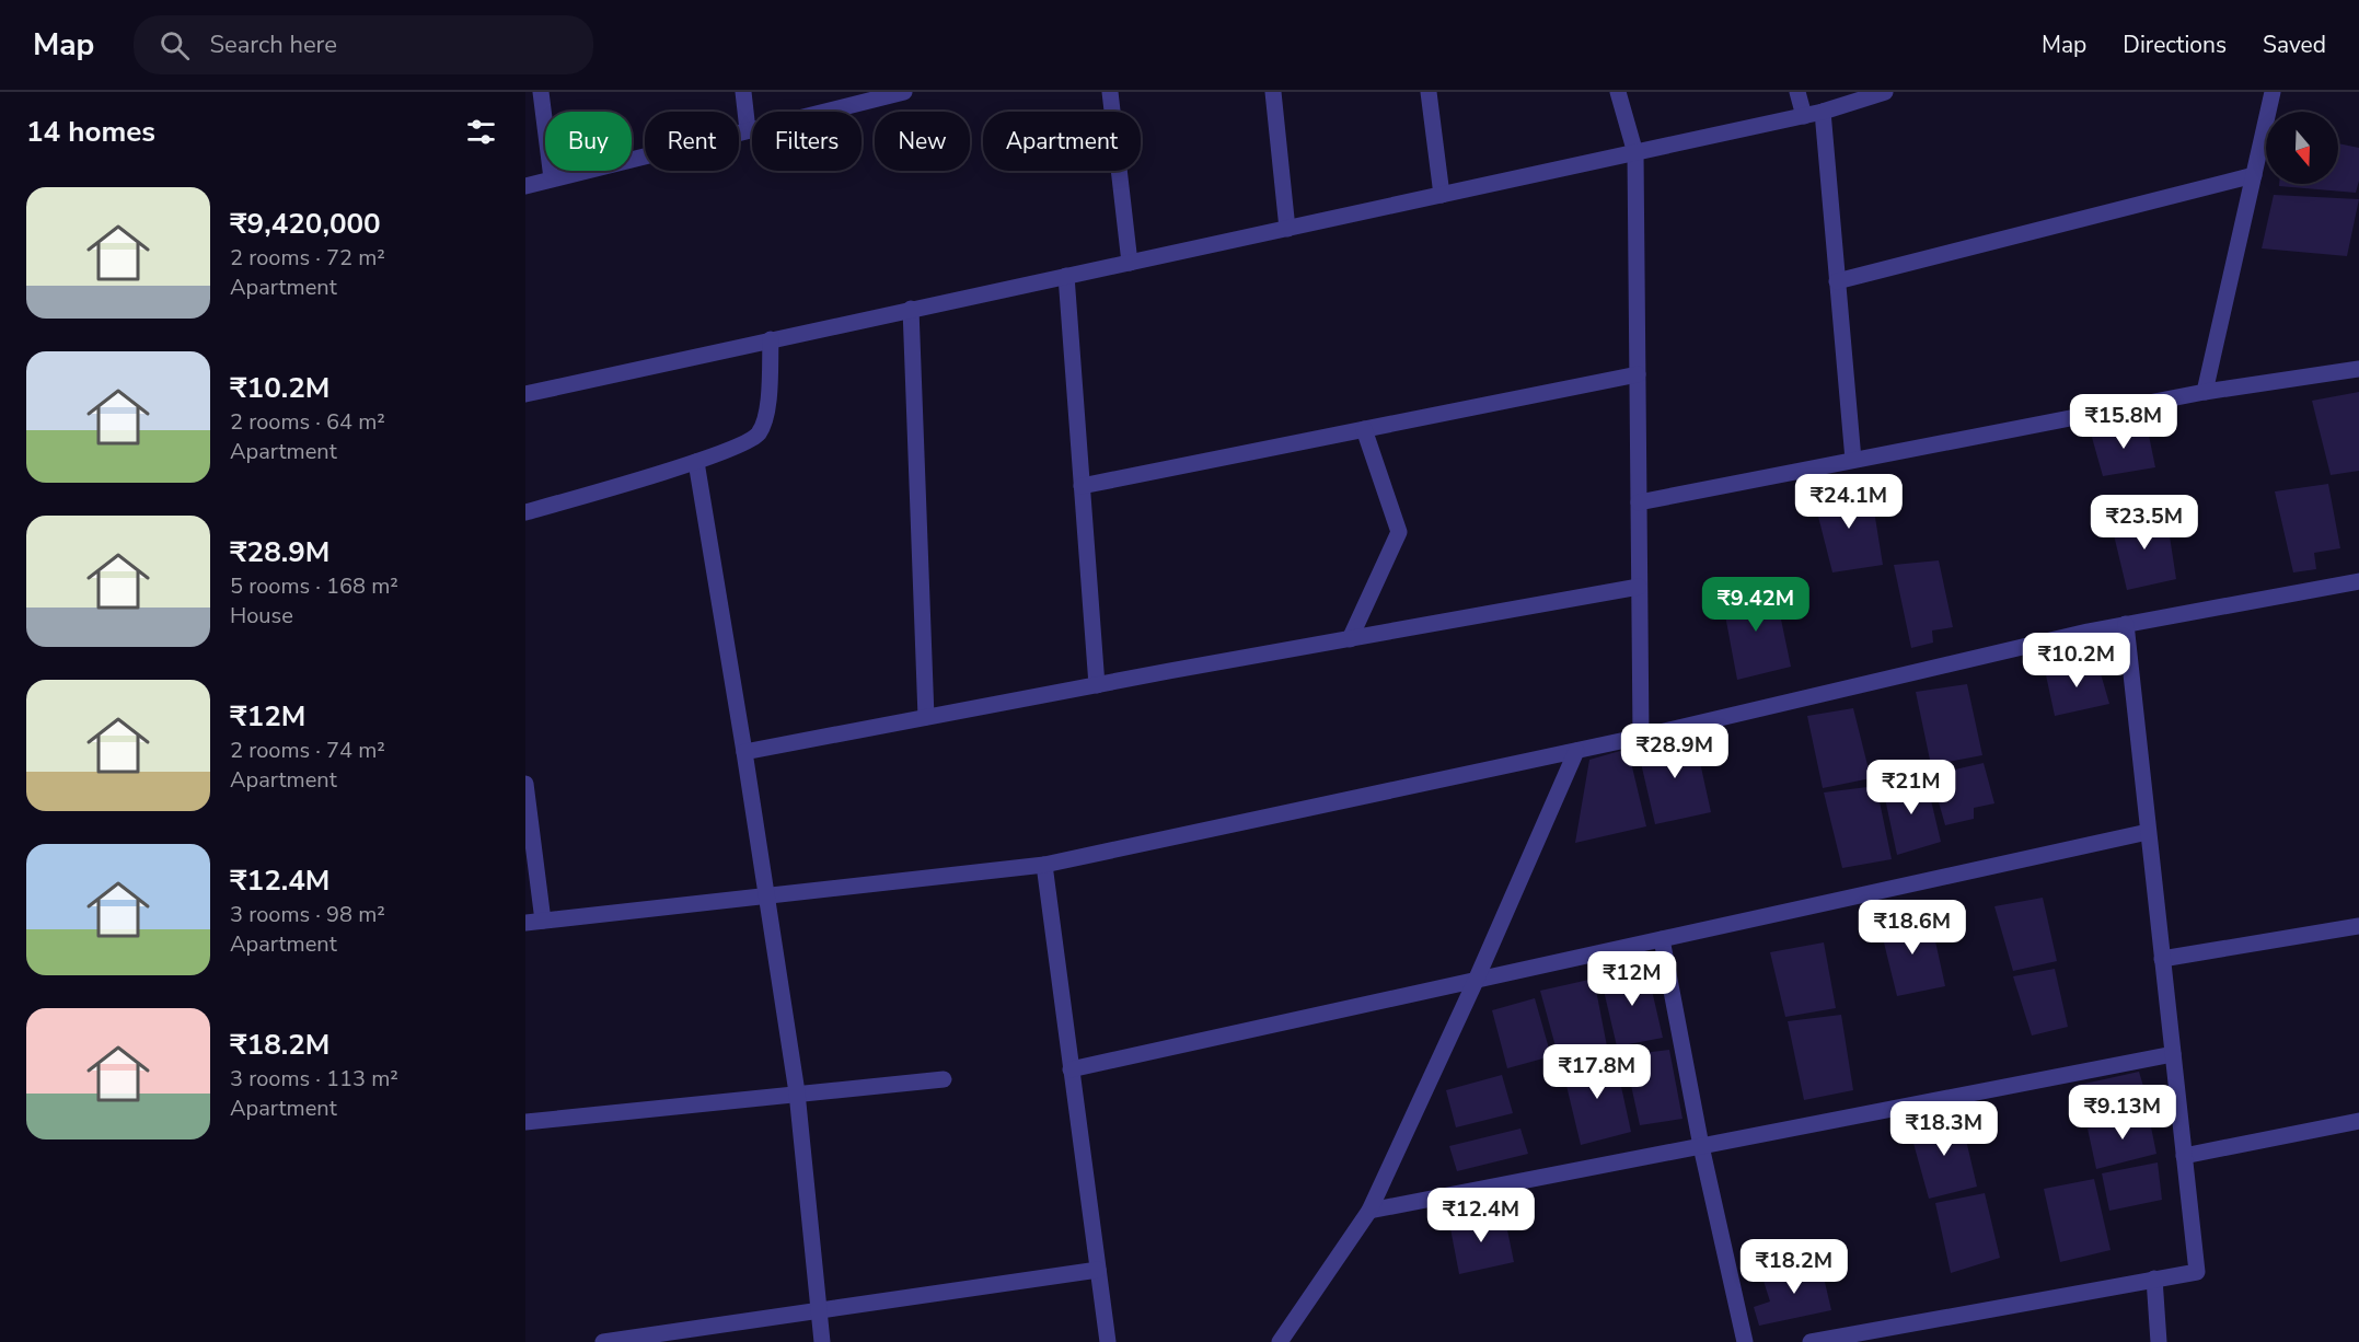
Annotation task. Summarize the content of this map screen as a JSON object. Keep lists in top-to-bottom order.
{
  "north": "bottom",
  "page": {
    "header": "Map",
    "search": "Search here",
    "nav": ["Map", "Directions", "Saved"],
    "heading": "14 homes",
    "chip": [
      "Buy",
      "Rent",
      "Filters",
      "New",
      "Apartment"
    ],
    "list": [
      {
        "name": "₹9,420,000",
        "note": "2 rooms · 72 m² · Apartment"
      },
      {
        "name": "₹10.2M",
        "note": "2 rooms · 64 m² · Apartment"
      },
      {
        "name": "₹28.9M",
        "note": "5 rooms · 168 m² · House"
      },
      {
        "name": "₹12M",
        "note": "2 rooms · 74 m² · Apartment"
      },
      {
        "name": "₹12.4M",
        "note": "3 rooms · 98 m² · Apartment"
      },
      {
        "name": "₹18.2M",
        "note": "3 rooms · 113 m² · Apartment"
      }
    ],
    "price": [
      "₹15.8M",
      "₹24.1M",
      "₹23.5M",
      "₹9.42M",
      "₹10.2M",
      "₹28.9M",
      "₹21M",
      "₹18.6M",
      "₹12M",
      "₹17.8M",
      "₹9.13M",
      "₹18.3M",
      "₹12.4M",
      "₹18.2M"
    ]
  }
}
